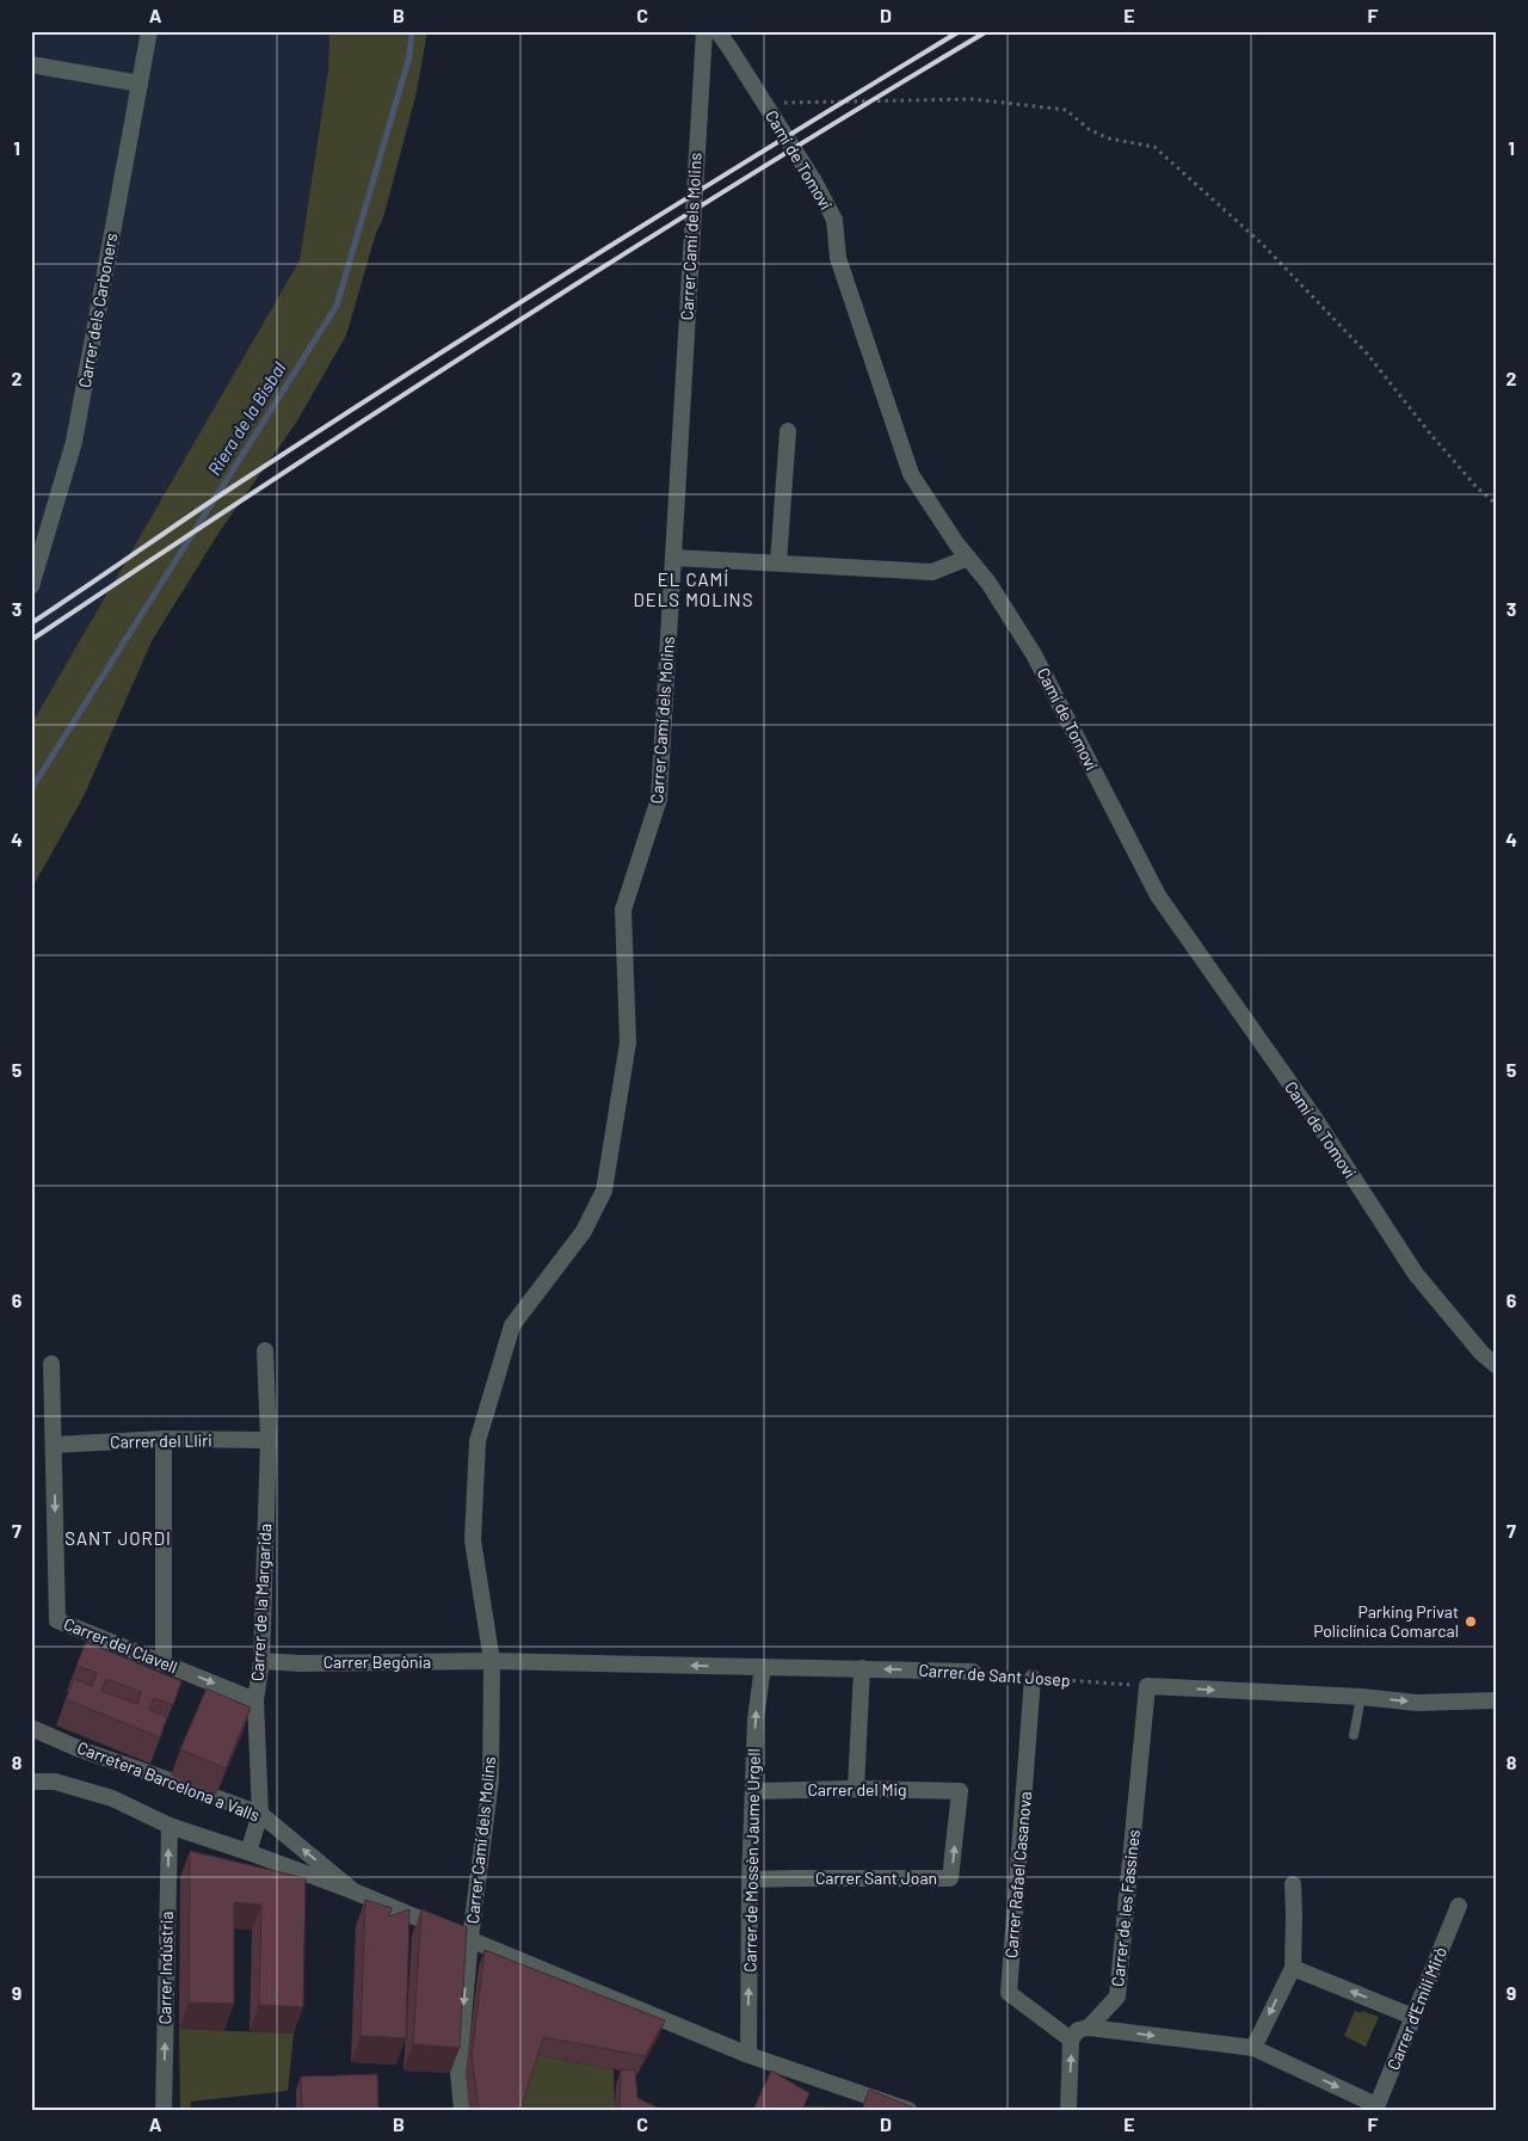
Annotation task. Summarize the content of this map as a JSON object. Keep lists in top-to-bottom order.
{
  "streets": {
    "street": [
      "Camí de Tomoví",
      "Carrer Camí dels Molins",
      "Carrer dels Carboners",
      "Carrer del Lliri",
      "Carrer de la Margarida",
      "Carrer del Clavell",
      "Carrer Begònia",
      "Carrer de Sant Josep",
      "Carretera Barcelona a Valls",
      "Carrer del Mig",
      "Carrer de Mossèn Jaume Urgell",
      "Carrer Rafael Casanova",
      "Carrer Sant Joan",
      "Carrer de les Fassines",
      "Carrer Indústria",
      "Carrer d'Emili Mirò"
    ]
  },
  "crossings": [
    ["Carrer Camí dels Molins", "Carrer Begònia"],
    ["Carrer Camí dels Molins", "Carrer de Sant Josep"],
    ["Carrer del Lliri", "Carrer de la Margarida"],
    ["Carrer del Lliri", "Carrer del Clavell"],
    ["Carrer de la Margarida", "Carrer del Clavell"],
    ["Carrer de la Margarida", "Carrer Begònia"],
    ["Carrer de la Margarida", "Carretera Barcelona a Valls"],
    ["Carrer Begònia", "Carrer de Sant Josep"],
    ["Carrer de Sant Josep", "Carrer de Mossèn Jaume Urgell"],
    ["Carrer de Sant Josep", "Carrer Rafael Casanova"],
    ["Carrer de Sant Josep", "Carrer de les Fassines"],
    ["Carrer del Mig", "Carrer de Mossèn Jaume Urgell"],
    ["Carrer del Mig", "Carrer Sant Joan"],
    ["Carrer de Mossèn Jaume Urgell", "Carrer Sant Joan"],
    ["Carrer Rafael Casanova", "Carrer de les Fassines"]
  ],
  "one_way": ["Carrer del Clavell", "Carrer de Sant Josep", "Carrer Indústria"],
  "districts": ["EL CAMÍ DELS MOLINS", "SANT JORDI"],
  "water": ["Riera de la Bisbal"],
  "places": ["Parking Privat Policlínica Comarcal"],
  "grid": {
    "columns": [
      "A",
      "B",
      "C",
      "D",
      "E",
      "F"
    ],
    "rows": [
      "1",
      "2",
      "3",
      "4",
      "5",
      "6",
      "7",
      "8",
      "9"
    ]
  }
}
